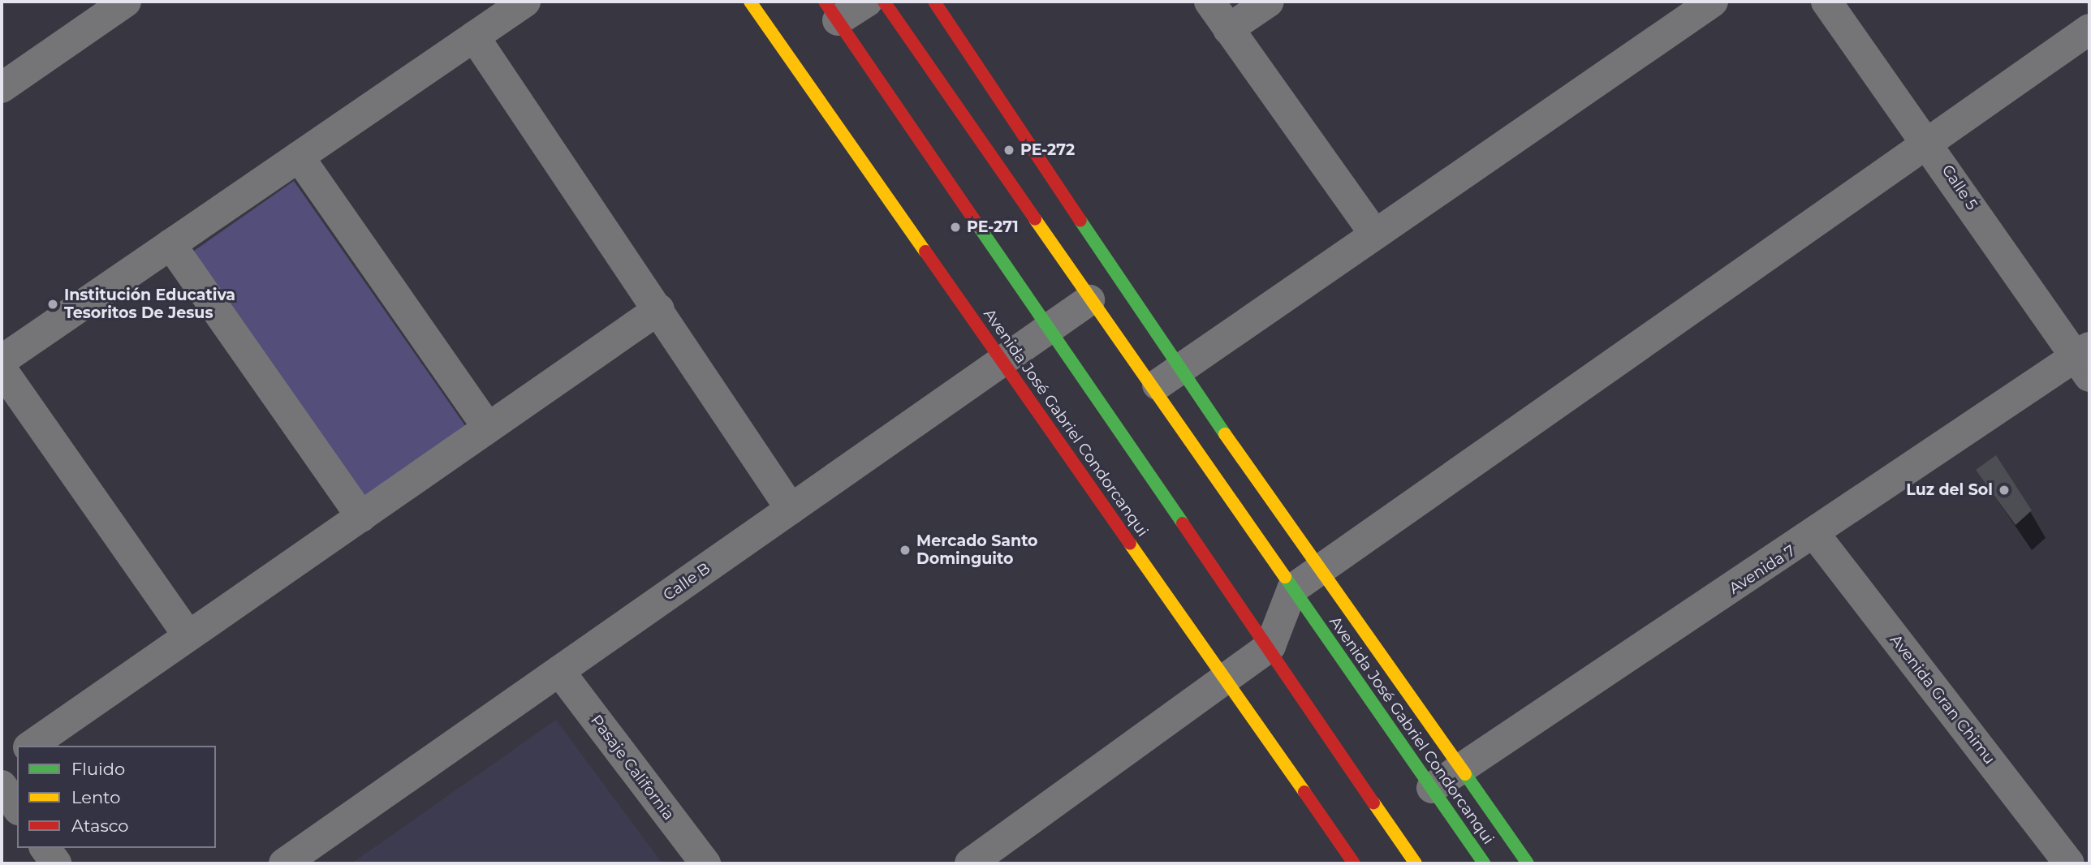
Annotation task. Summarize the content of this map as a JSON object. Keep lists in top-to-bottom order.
{
  "streets": {
    "main road": ["Avenida José Gabriel Condorcanqui"],
    "street": [
      "Calle 5",
      "Avenida 7",
      "Calle B",
      "Avenida Gran Chimu",
      "Pasaje California"
    ]
  },
  "crossings": [
    ["Calle 5", "Avenida 7"],
    ["Avenida José Gabriel Condorcanqui", "Avenida 7"],
    ["Avenida José Gabriel Condorcanqui", "Calle B"],
    ["Avenida 7", "Avenida Gran Chimu"],
    ["Calle B", "Pasaje California"]
  ],
  "places": [
    "PE-272",
    "PE-271",
    "Institución Educativa Tesoritos De Jesus",
    "Luz del Sol",
    "Mercado Santo Dominguito"
  ],
  "legend": ["Fluido", "Lento", "Atasco"]
}
